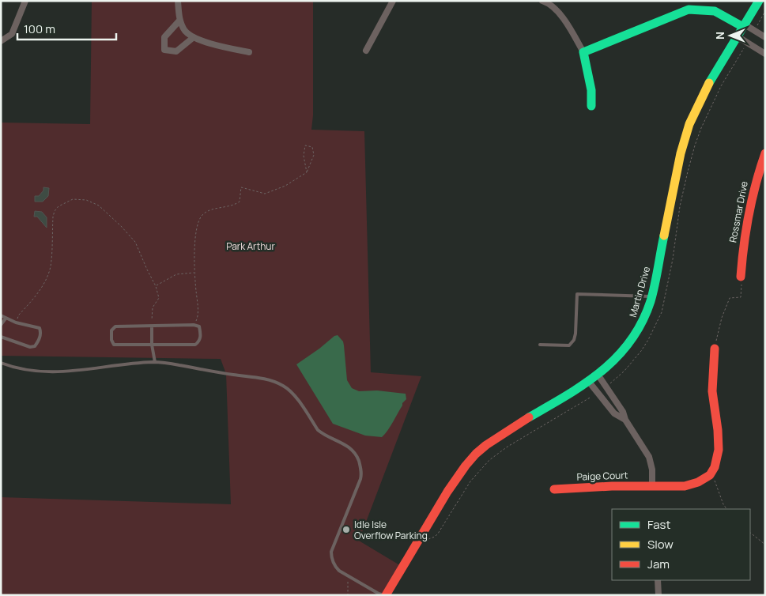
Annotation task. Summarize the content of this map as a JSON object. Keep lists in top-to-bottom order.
{
  "streets": {
    "street": ["Rossmar Drive", "Martin Drive", "Paige Court"]
  },
  "parks": ["Park Arthur"],
  "places": ["Idle Isle Overflow Parking"],
  "legend": ["Fast", "Slow", "Jam"],
  "scale_bar": "100 m",
  "north": "left"
}
